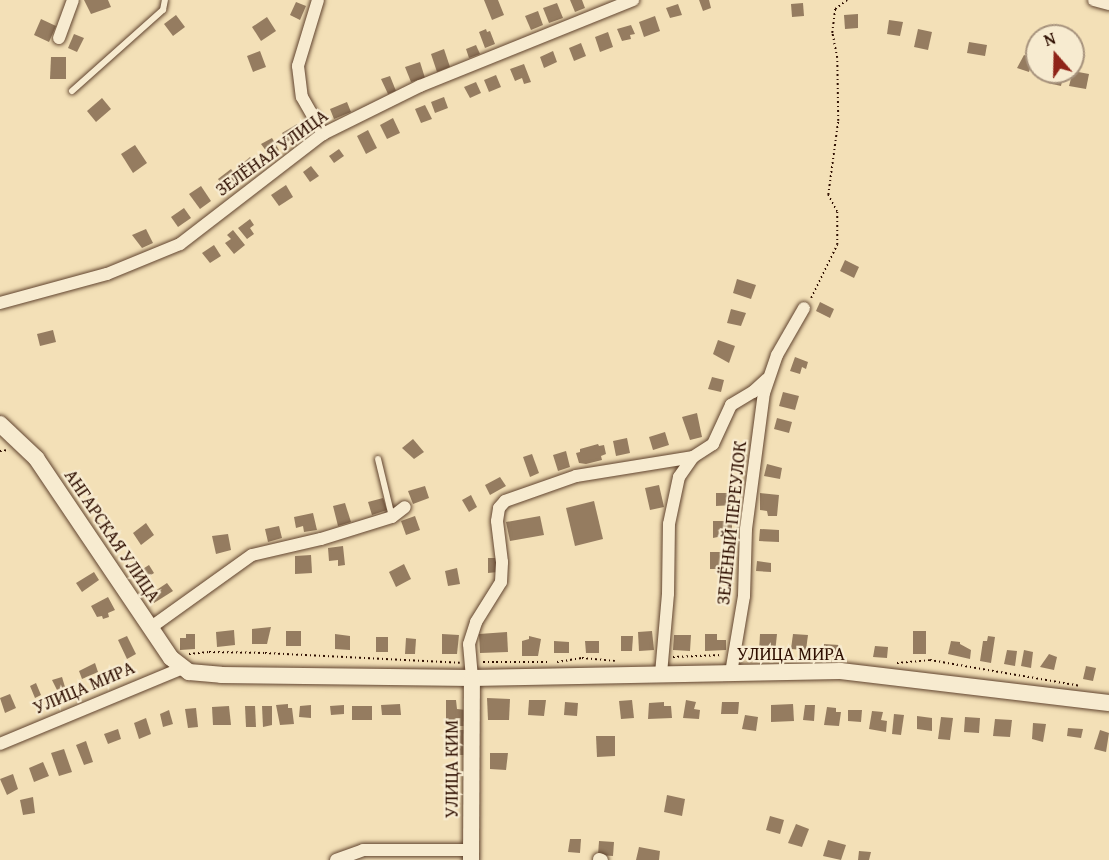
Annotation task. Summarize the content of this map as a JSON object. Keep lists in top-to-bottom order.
{
  "streets": {
    "street": [
      "ЗЕЛЁНАЯ УЛИЦА",
      "ЗЕЛЁНЫЙ ПЕРЕУЛОК",
      "АНГАРСКАЯ УЛИЦА",
      "УЛИЦА МИРА",
      "УЛИЦА КИМ"
    ]
  },
  "crossings": [
    ["ЗЕЛЁНЫЙ ПЕРЕУЛОК", "УЛИЦА МИРА"],
    ["АНГАРСКАЯ УЛИЦА", "УЛИЦА МИРА"],
    ["УЛИЦА МИРА", "УЛИЦА КИМ"]
  ],
  "north": "top"
}
